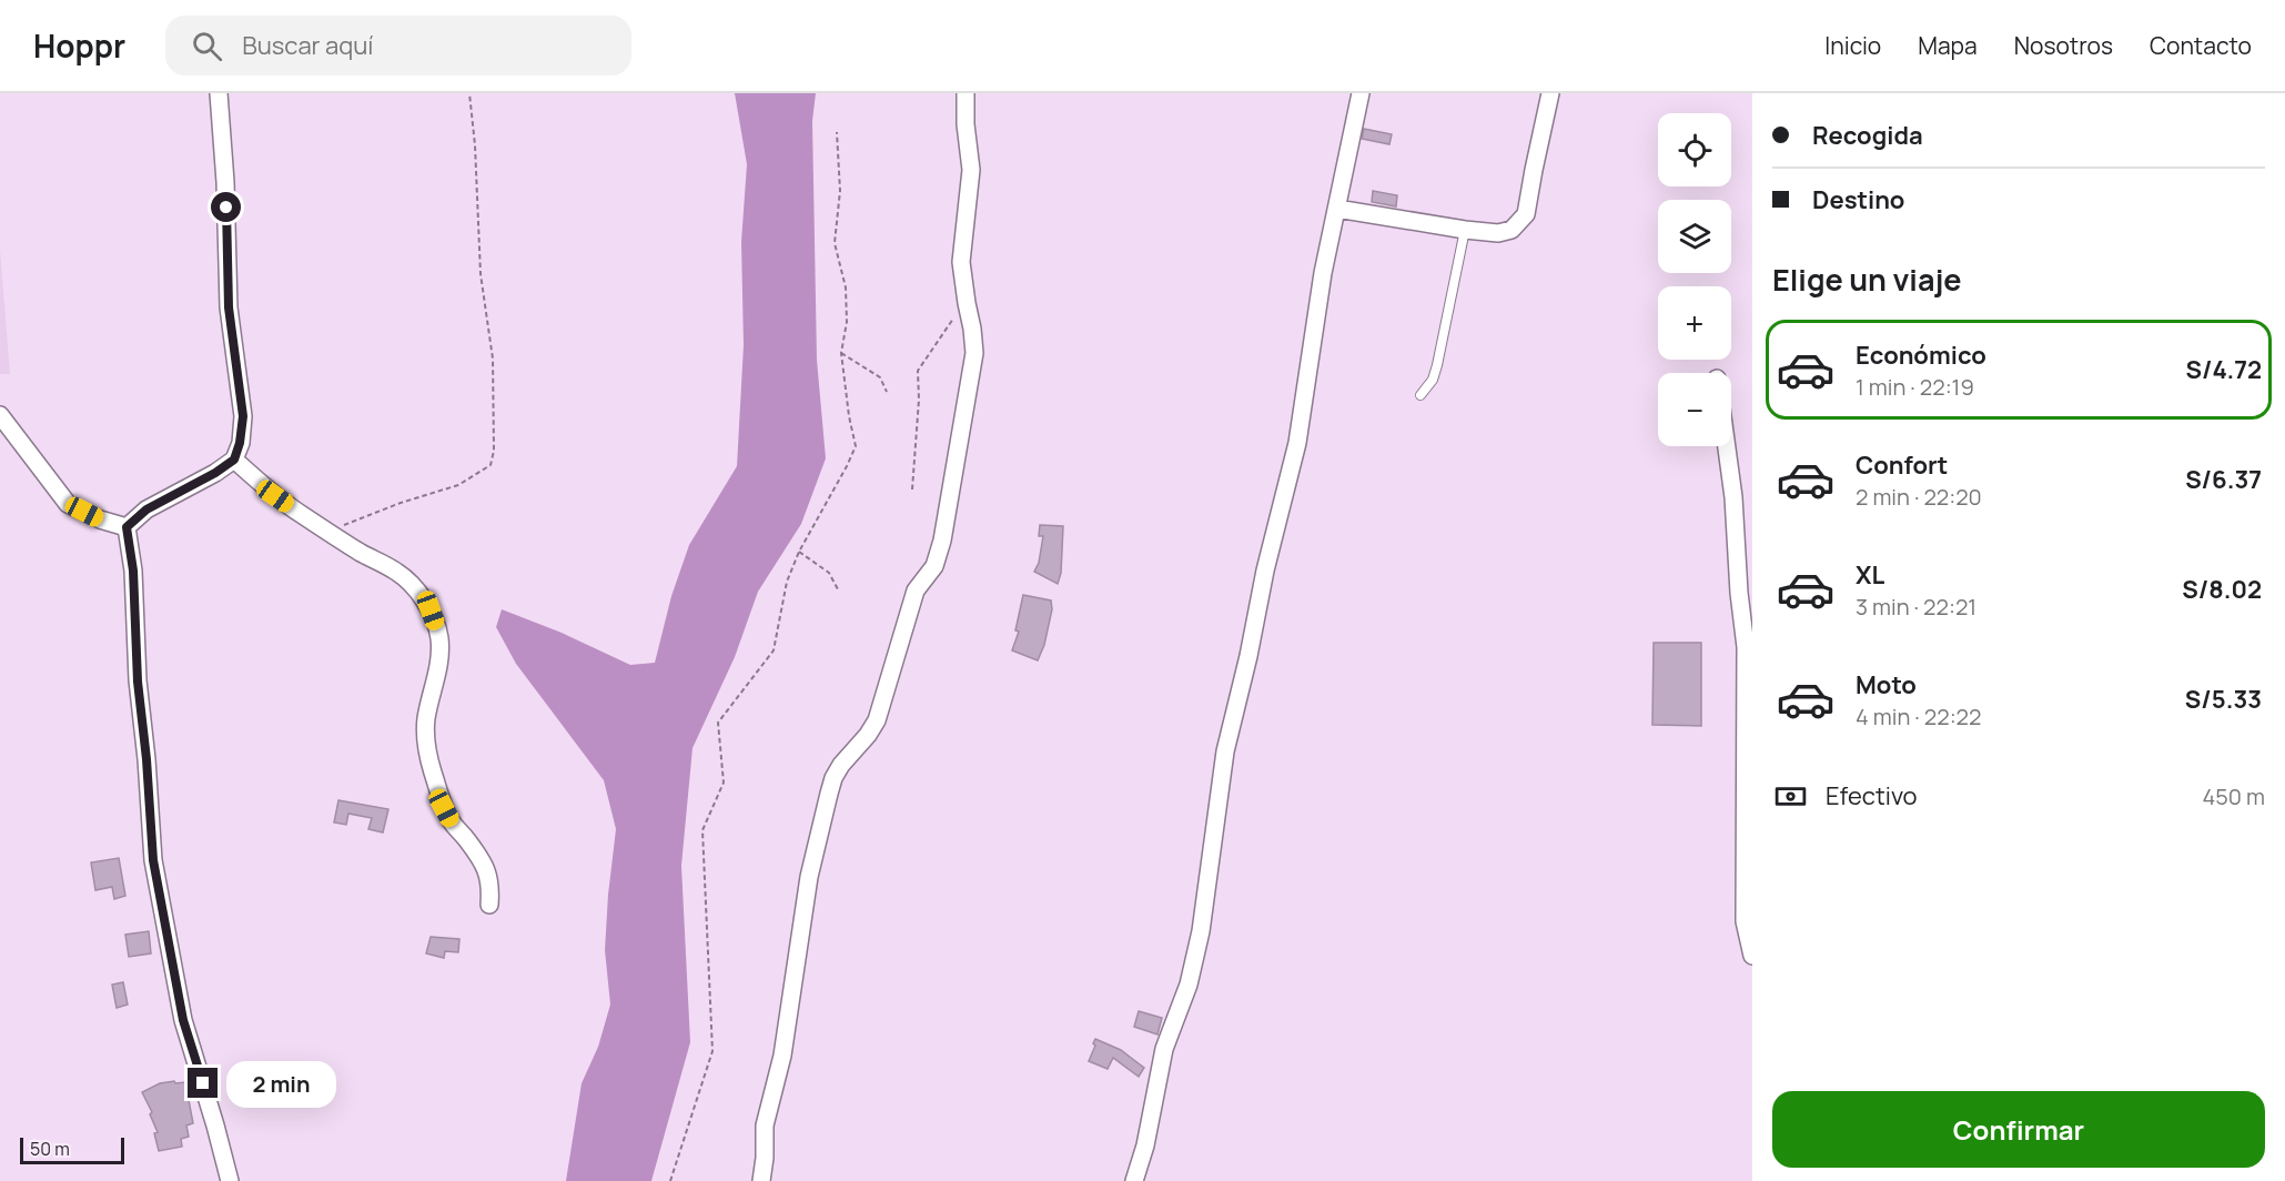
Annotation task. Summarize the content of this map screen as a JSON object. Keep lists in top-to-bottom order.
{
  "scale_bar": "50 m",
  "page": {
    "header": "Hoppr",
    "search": "Buscar aquí",
    "nav": [
      "Inicio",
      "Mapa",
      "Nosotros",
      "Contacto"
    ],
    "banner": ["Recogida", "Destino"],
    "map_buttons": ["+", "−"],
    "heading": "Elige un viaje",
    "list": [
      {
        "name": "Económico",
        "note": "1 min · 22:19",
        "value": "S/4.72"
      },
      {
        "name": "Confort",
        "note": "2 min · 22:20",
        "value": "S/6.37"
      },
      {
        "name": "XL",
        "note": "3 min · 22:21",
        "value": "S/8.02"
      },
      {
        "name": "Moto",
        "note": "4 min · 22:22",
        "value": "S/5.33"
      }
    ],
    "pay": ["Efectivo", "450 m"],
    "bubble": "2 min",
    "buttons": "Confirmar",
    "scale": "50 m"
  }
}
